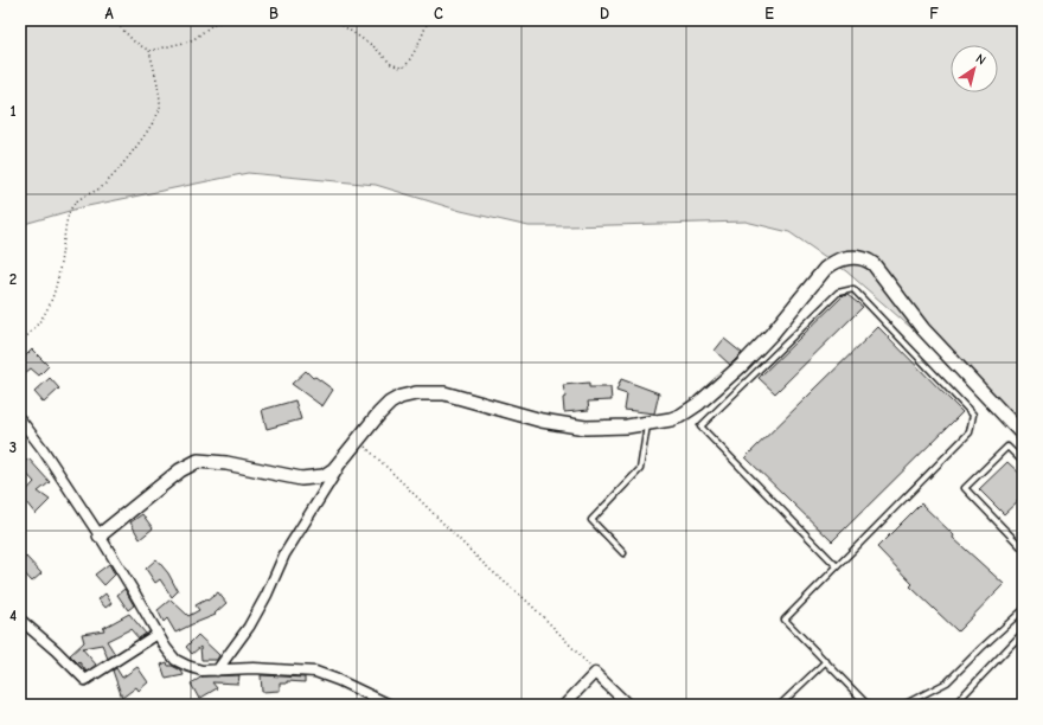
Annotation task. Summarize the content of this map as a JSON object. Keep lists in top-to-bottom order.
{
  "north": "top right",
  "grid": {
    "columns": [
      "A",
      "B",
      "C",
      "D",
      "E",
      "F"
    ],
    "rows": [
      "1",
      "2",
      "3",
      "4"
    ]
  }
}
